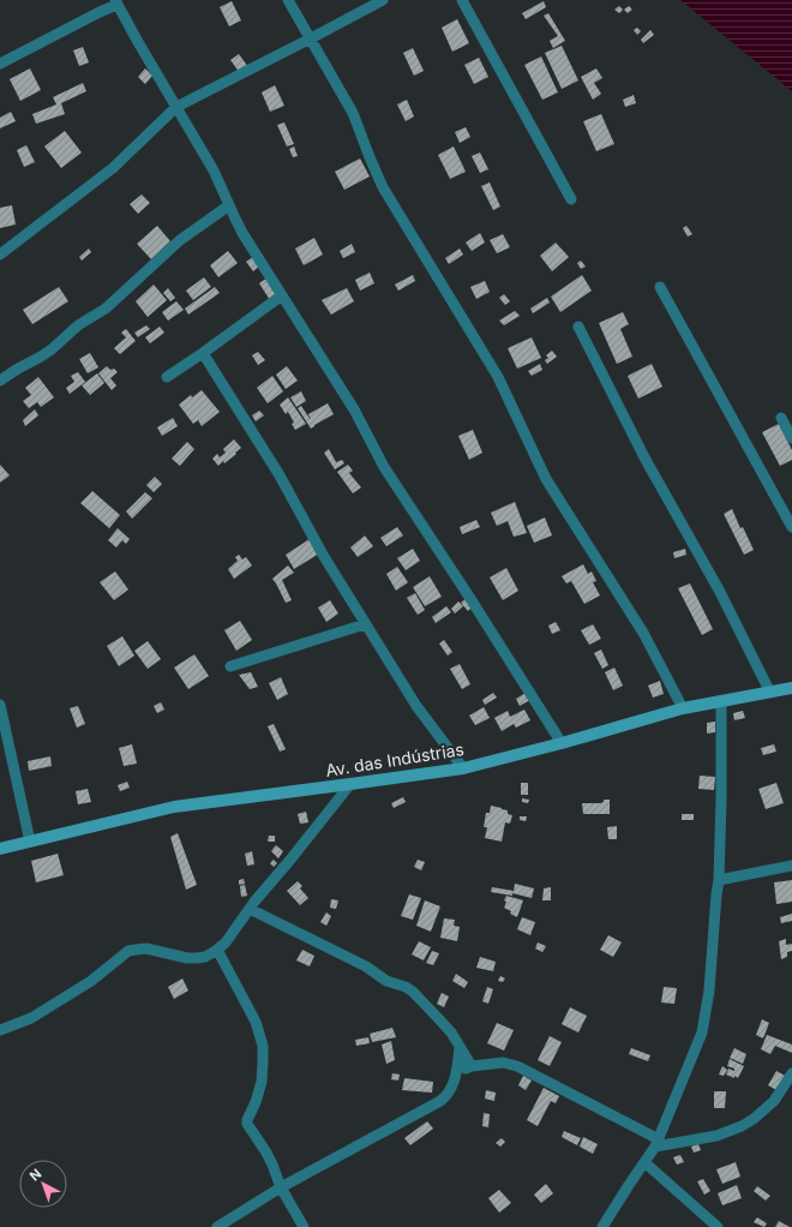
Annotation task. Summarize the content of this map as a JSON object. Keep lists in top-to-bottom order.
{
  "streets": {
    "street": ["Av. das Indústrias"]
  },
  "north": "top left"
}
